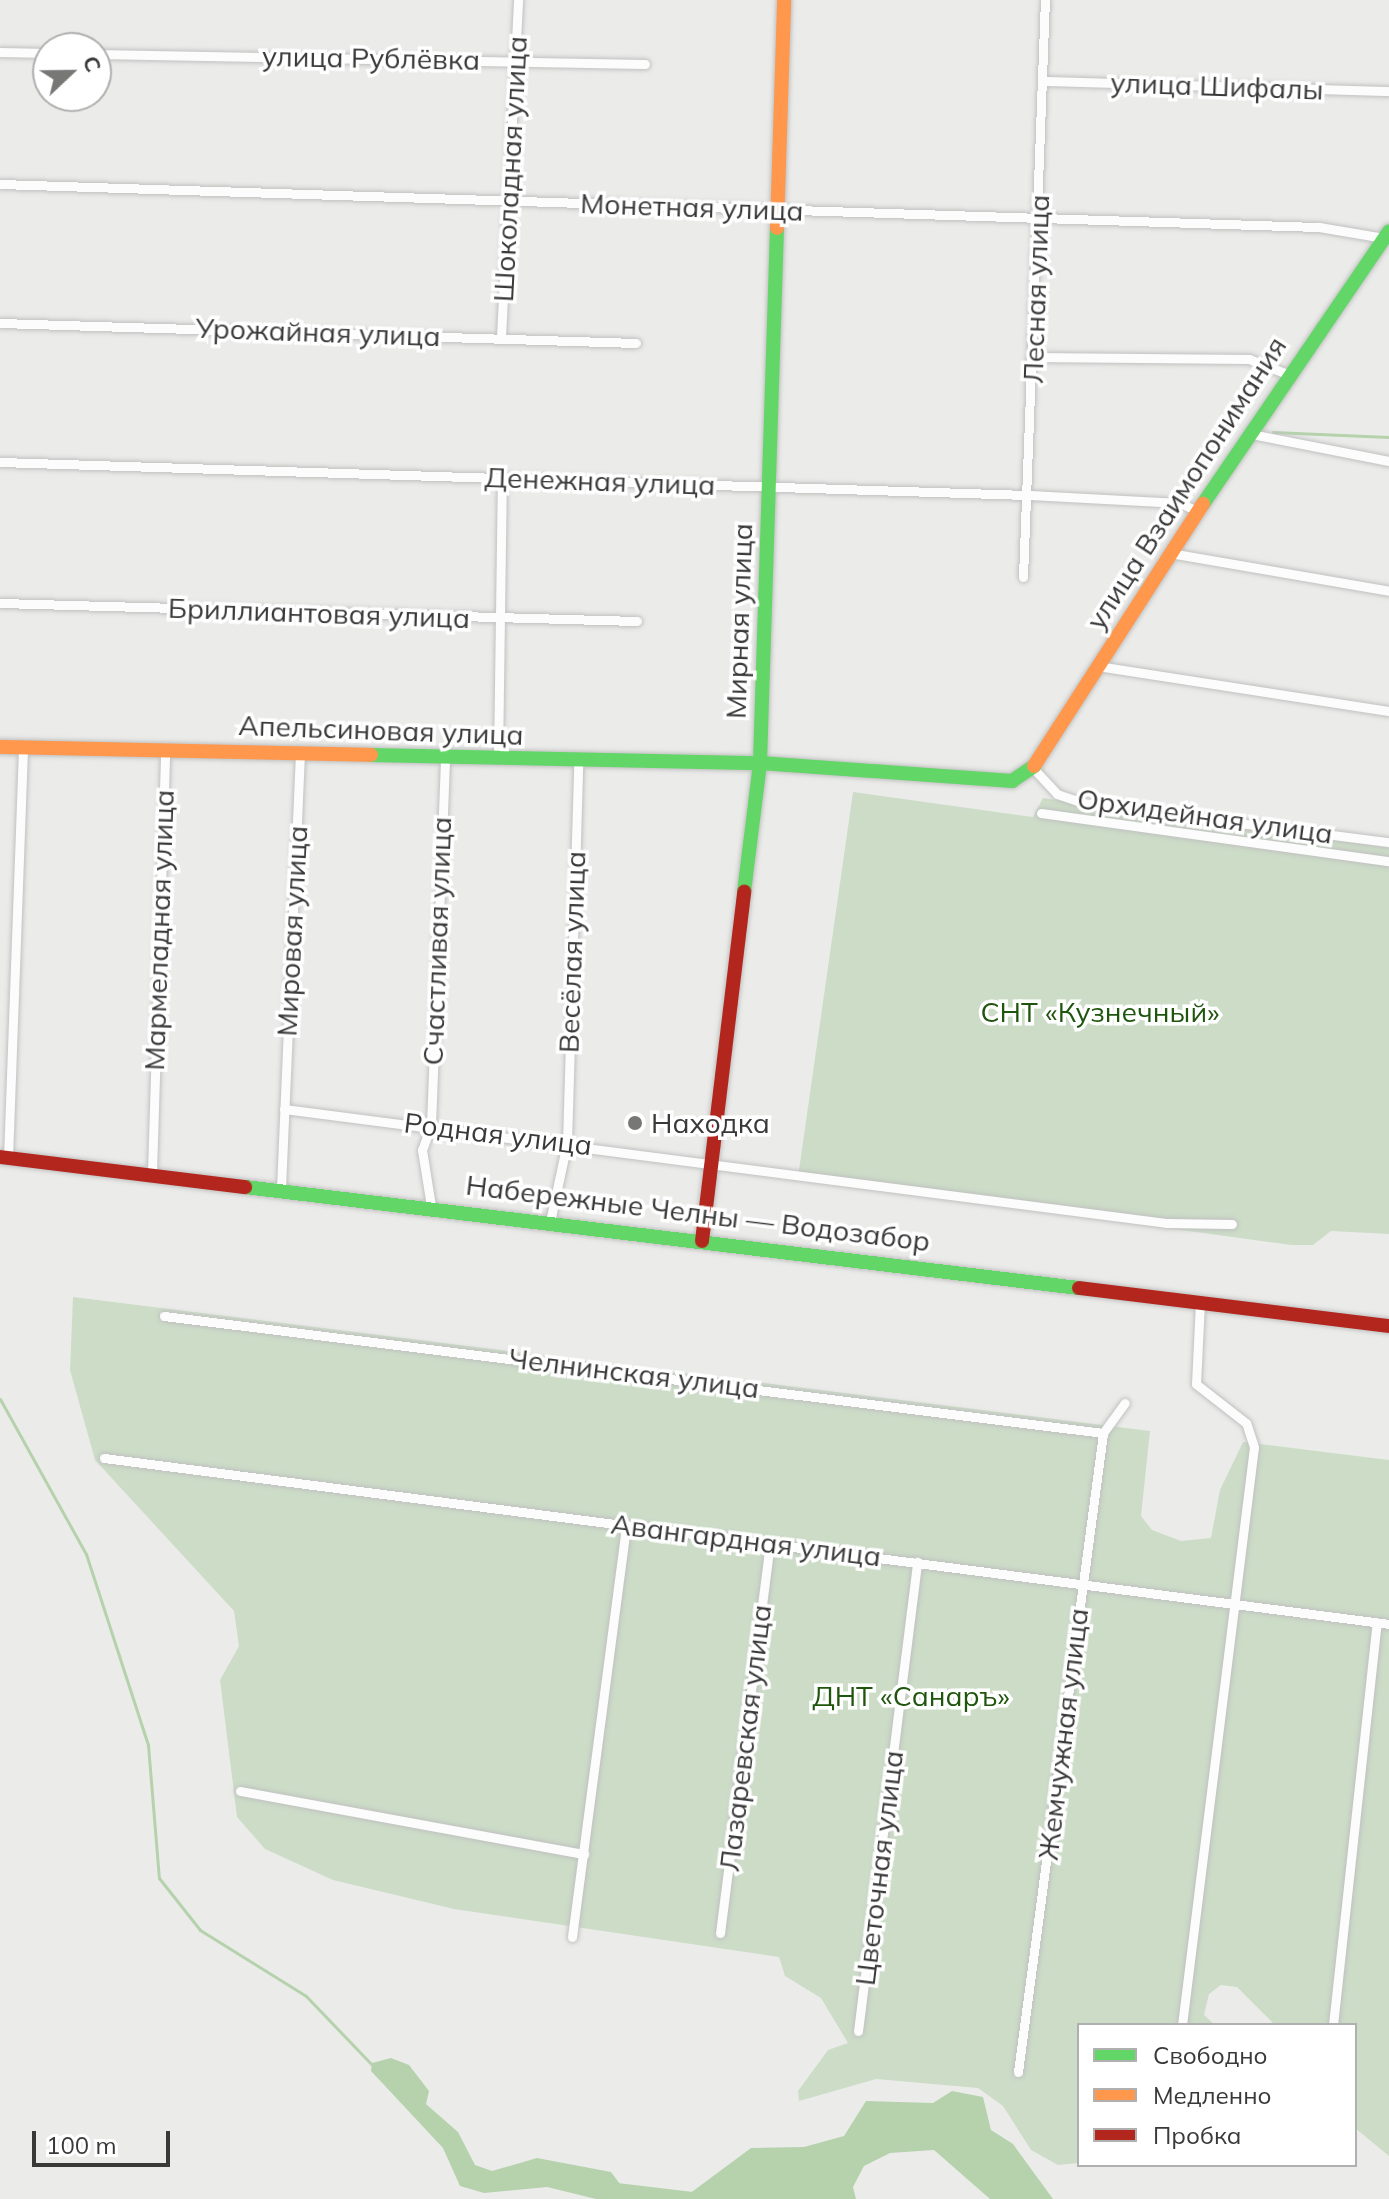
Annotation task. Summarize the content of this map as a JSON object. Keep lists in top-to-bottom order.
{
  "streets": {
    "street": [
      "улица Рублёвка",
      "улица Шифалы",
      "Шоколадная улица",
      "Монетная улица",
      "Лесная улица",
      "Урожайная улица",
      "Денежная улица",
      "улица Взаимопонимания",
      "Бриллиантовая улица",
      "Мирная улица",
      "Апельсиновая улица",
      "Орхидейная улица",
      "Мармеладная улица",
      "Мировая улица",
      "Счастливая улица",
      "Весёлая улица",
      "Родная улица",
      "Набережные Челны — Водозабор",
      "Челнинская улица",
      "Авангардная улица",
      "Жемчужная улица",
      "Лазаревская улица",
      "Цветочная улица"
    ]
  },
  "crossings": [
    ["улица Рублёвка", "Шоколадная улица"],
    ["улица Шифалы", "Лесная улица"],
    ["Шоколадная улица", "Монетная улица"],
    ["Шоколадная улица", "Урожайная улица"],
    ["Монетная улица", "Лесная улица"],
    ["Монетная улица", "улица Взаимопонимания"],
    ["Монетная улица", "Мирная улица"],
    ["Лесная улица", "Денежная улица"],
    ["Денежная улица", "улица Взаимопонимания"],
    ["Денежная улица", "Мирная улица"],
    ["улица Взаимопонимания", "Апельсиновая улица"],
    ["улица Взаимопонимания", "Орхидейная улица"],
    ["Мирная улица", "Апельсиновая улица"],
    ["Мирная улица", "Родная улица"],
    ["Мирная улица", "Набережные Челны — Водозабор"],
    ["Апельсиновая улица", "Орхидейная улица"],
    ["Апельсиновая улица", "Мармеладная улица"],
    ["Апельсиновая улица", "Мировая улица"],
    ["Апельсиновая улица", "Счастливая улица"],
    ["Апельсиновая улица", "Весёлая улица"],
    ["Мармеладная улица", "Набережные Челны — Водозабор"],
    ["Мировая улица", "Родная улица"],
    ["Мировая улица", "Набережные Челны — Водозабор"],
    ["Счастливая улица", "Родная улица"],
    ["Счастливая улица", "Набережные Челны — Водозабор"],
    ["Весёлая улица", "Родная улица"],
    ["Весёлая улица", "Набережные Челны — Водозабор"],
    ["Челнинская улица", "Жемчужная улица"],
    ["Авангардная улица", "Жемчужная улица"],
    ["Авангардная улица", "Лазаревская улица"],
    ["Авангардная улица", "Цветочная улица"]
  ],
  "parks": ["СНТ «Кузнечный»", "ДНТ «Санаръ»"],
  "places": ["Находка"],
  "legend": ["Свободно", "Медленно", "Пробка"],
  "scale_bar": "100 m",
  "north": "right"
}
